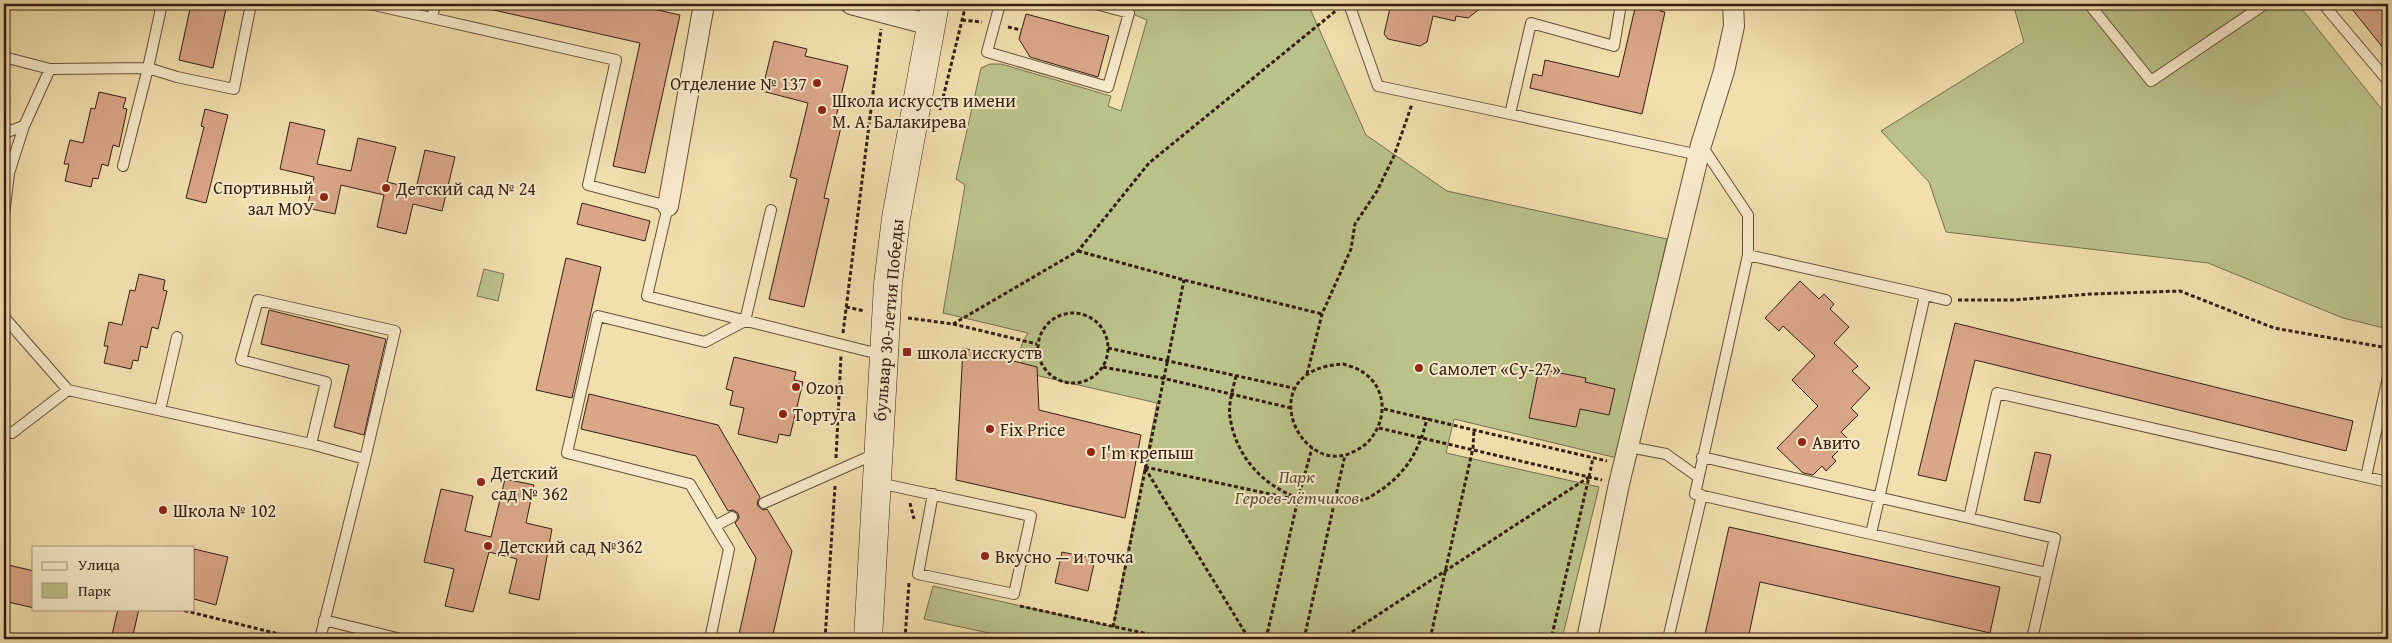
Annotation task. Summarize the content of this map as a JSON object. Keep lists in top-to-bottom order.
{
  "streets": {
    "main road": ["бульвар 30-летия Победы"]
  },
  "parks": ["Парк Героев-лётчиков"],
  "places": {
    "other": [
      "Отделение № 137",
      "Школа искусств имени М. А. Балакирева",
      "Детский сад № 24",
      "Спортивный зал МОУ",
      "Самолет «Су-27»",
      "Ozon",
      "Тортуга",
      "Fix Price",
      "Авито",
      "I'm крепыш",
      "Детский сад № 362",
      "Школа № 102",
      "Детский сад №362",
      "Вкусно — и точка"
    ],
    "transit": ["школа исскуств"]
  },
  "legend": ["Улица", "Парк"]
}
